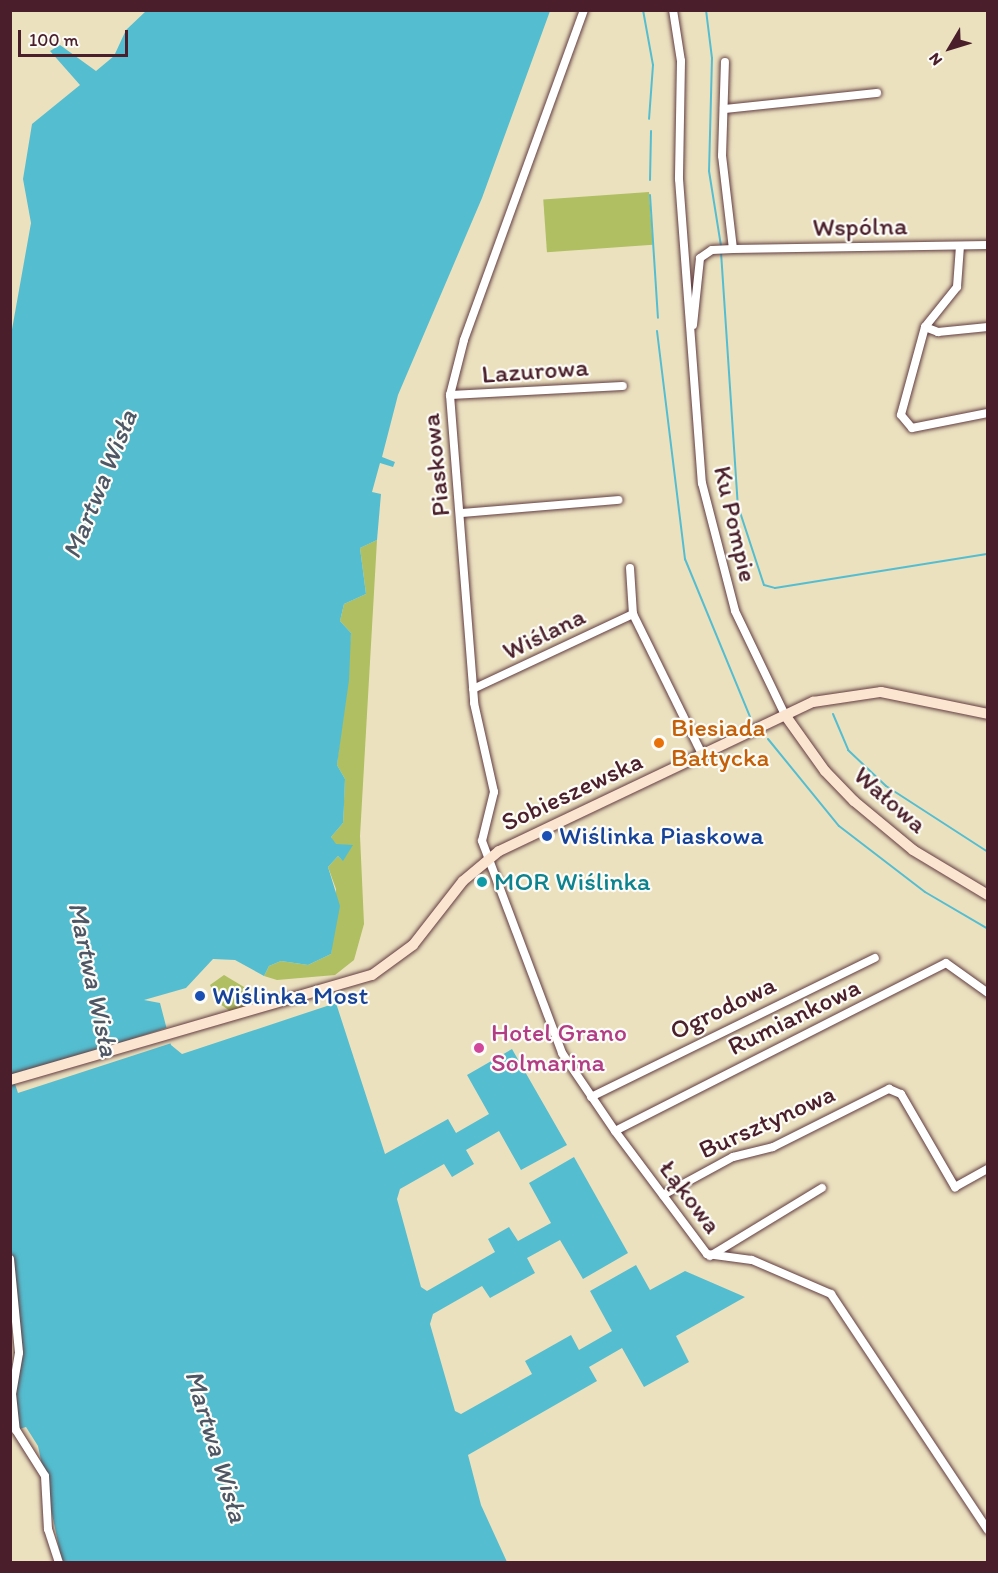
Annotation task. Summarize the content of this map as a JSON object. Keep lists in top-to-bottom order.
{
  "streets": {
    "main road": ["Sobieszewska", "Wałowa"],
    "street": [
      "Wspólna",
      "Lazurowa",
      "Piaskowa",
      "Ku Pompie",
      "Wiślana",
      "Ogrodowa",
      "Rumiankowa",
      "Bursztynowa",
      "Łąkowa"
    ]
  },
  "crossings": [
    ["Wspólna", "Ku Pompie"],
    ["Lazurowa", "Piaskowa"],
    ["Piaskowa", "Wiślana"],
    ["Piaskowa", "Sobieszewska"],
    ["Piaskowa", "Łąkowa"],
    ["Ku Pompie", "Sobieszewska"],
    ["Ku Pompie", "Wałowa"],
    ["Sobieszewska", "Wałowa"],
    ["Sobieszewska", "Łąkowa"],
    ["Ogrodowa", "Łąkowa"],
    ["Rumiankowa", "Łąkowa"],
    ["Bursztynowa", "Łąkowa"]
  ],
  "water": ["Martwa Wisła"],
  "places": [
    "Biesiada Bałtycka",
    "Wiślinka Piaskowa",
    "MOR Wiślinka",
    "Wiślinka Most",
    "Hotel Grano Solmarina"
  ],
  "scale_bar": "100 m",
  "north": "bottom left"
}
